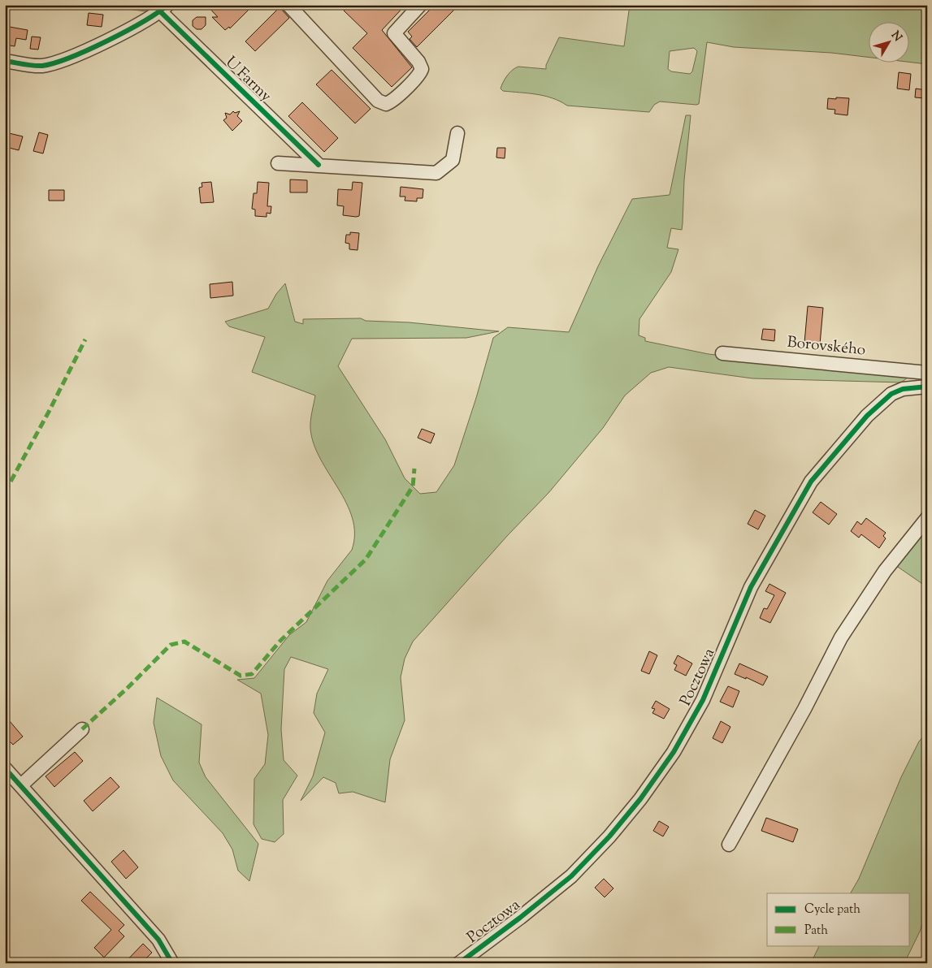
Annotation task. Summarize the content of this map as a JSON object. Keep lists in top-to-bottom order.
{
  "streets": {
    "street": ["U Farmy", "Borovského", "Pocztowa"]
  },
  "legend": ["Cycle path", "Path"],
  "north": "top right"
}
